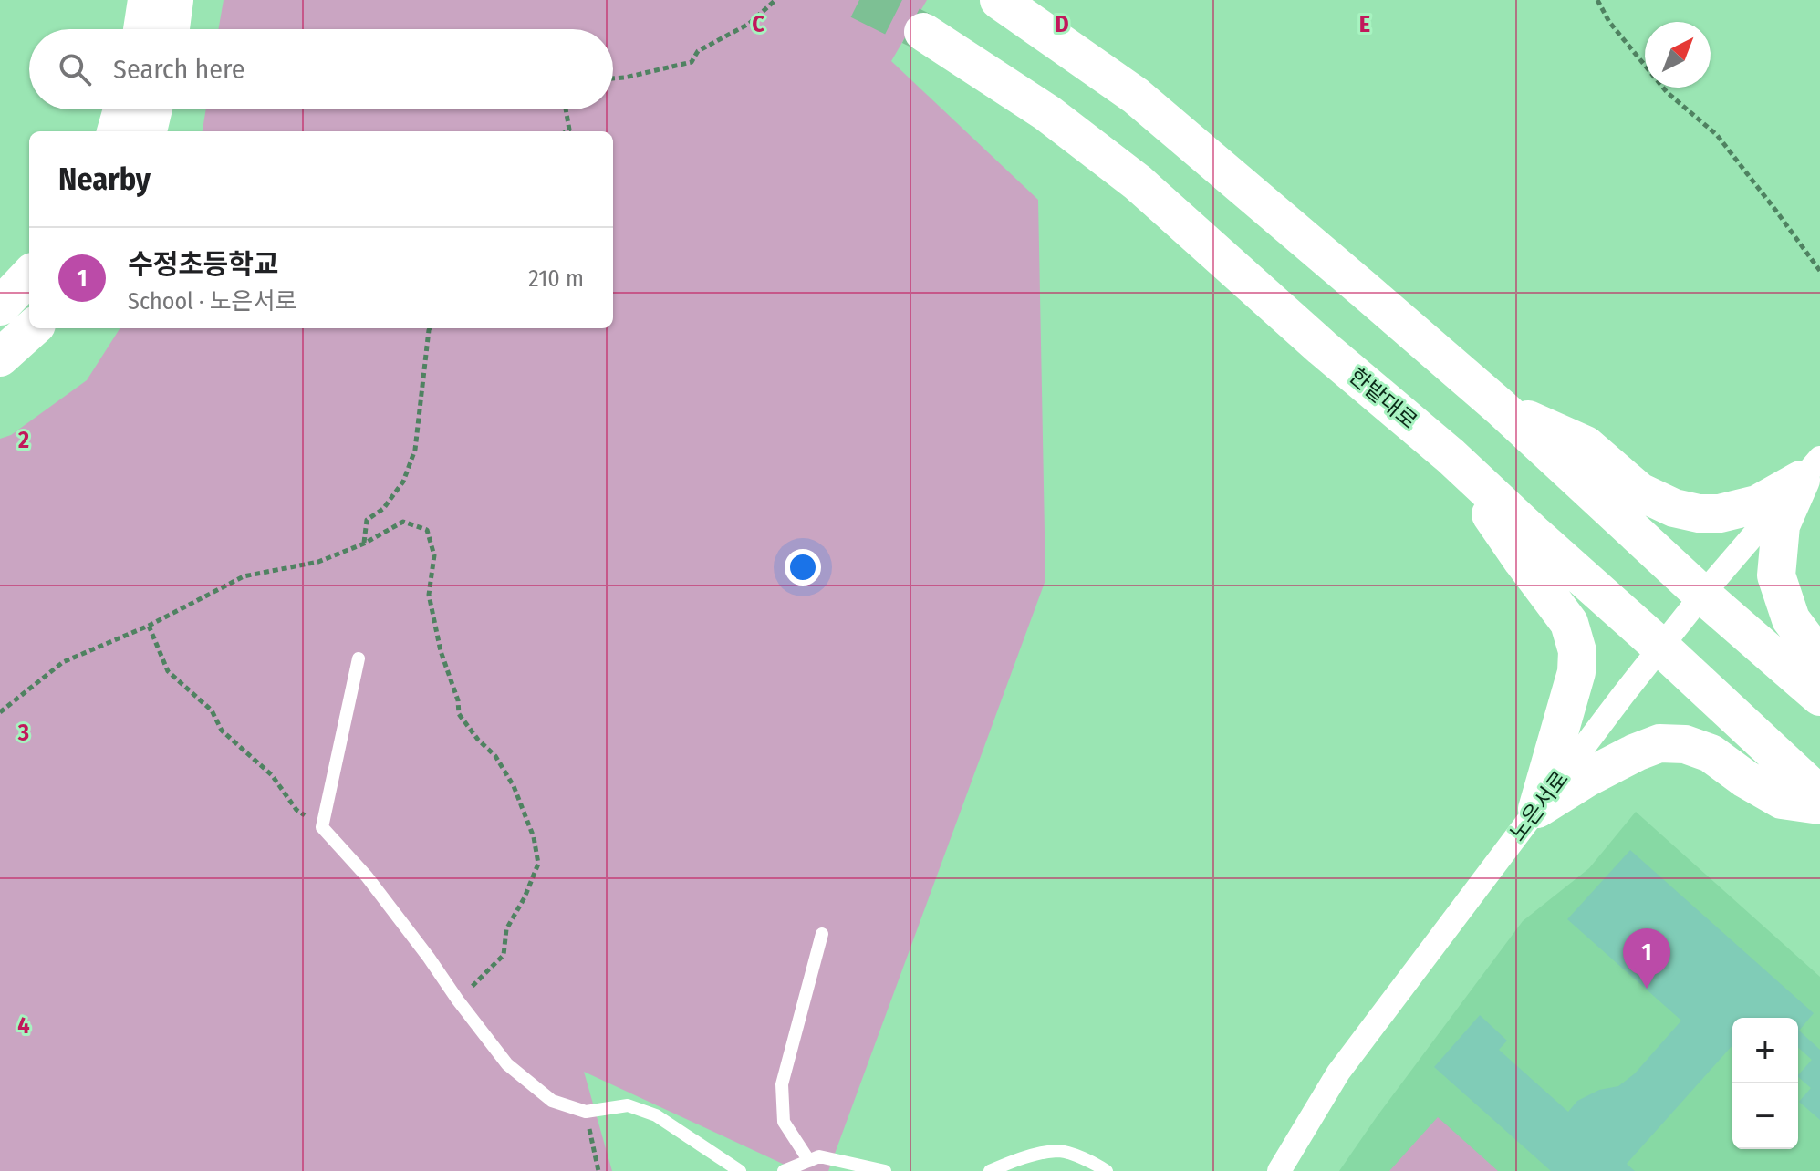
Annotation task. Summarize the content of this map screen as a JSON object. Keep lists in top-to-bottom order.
{
  "streets": {
    "main road": ["한밭대로"],
    "street": ["노은서로"]
  },
  "crossings": [
    ["한밭대로", "노은서로"]
  ],
  "north": "top right",
  "page": {
    "search": "Search here",
    "heading": "Nearby",
    "list": [
      {
        "mark": "1",
        "name": "수정초등학교",
        "note": "School · 노은서로",
        "value": "210 m"
      }
    ],
    "pins": "1",
    "map_buttons": ["+", "−"]
  },
  "grid": {
    "columns": ["C", "D", "E"],
    "rows": ["2", "3", "4"]
  }
}
